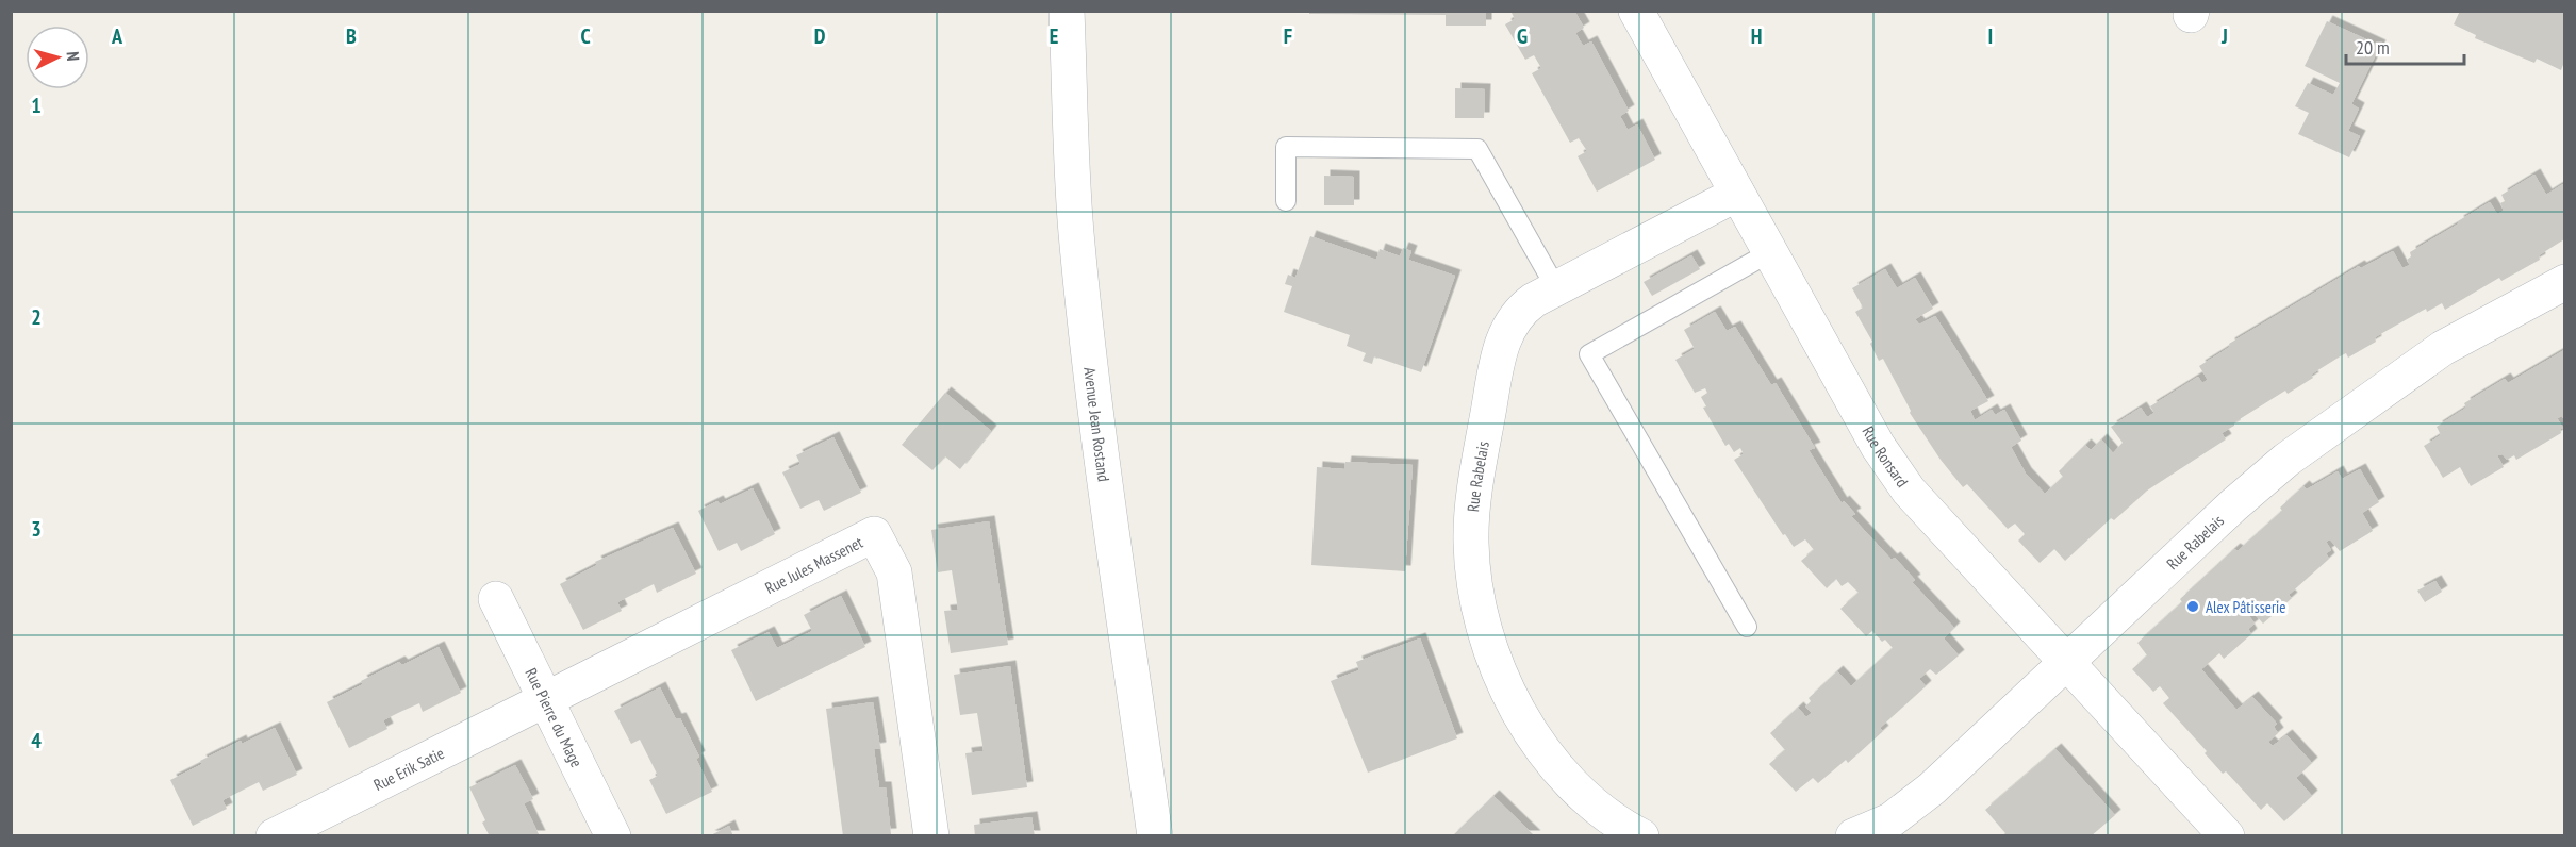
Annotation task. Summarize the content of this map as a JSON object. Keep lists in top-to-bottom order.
{
  "streets": {
    "street": [
      "Avenue Jean Rostand",
      "Rue Ronsard",
      "Rue Rabelais",
      "Rue Jules Massenet",
      "Rue Pierre du Mage",
      "Rue Erik Satie"
    ]
  },
  "crossings": [
    ["Rue Ronsard", "Rue Rabelais"],
    ["Rue Jules Massenet", "Rue Pierre du Mage"],
    ["Rue Jules Massenet", "Rue Erik Satie"],
    ["Rue Pierre du Mage", "Rue Erik Satie"]
  ],
  "places": ["Alex Pâtisserie"],
  "scale_bar": "20 m",
  "north": "right",
  "grid": {
    "columns": [
      "A",
      "B",
      "C",
      "D",
      "E",
      "F",
      "G",
      "H",
      "I",
      "J"
    ],
    "rows": [
      "1",
      "2",
      "3",
      "4"
    ]
  }
}
